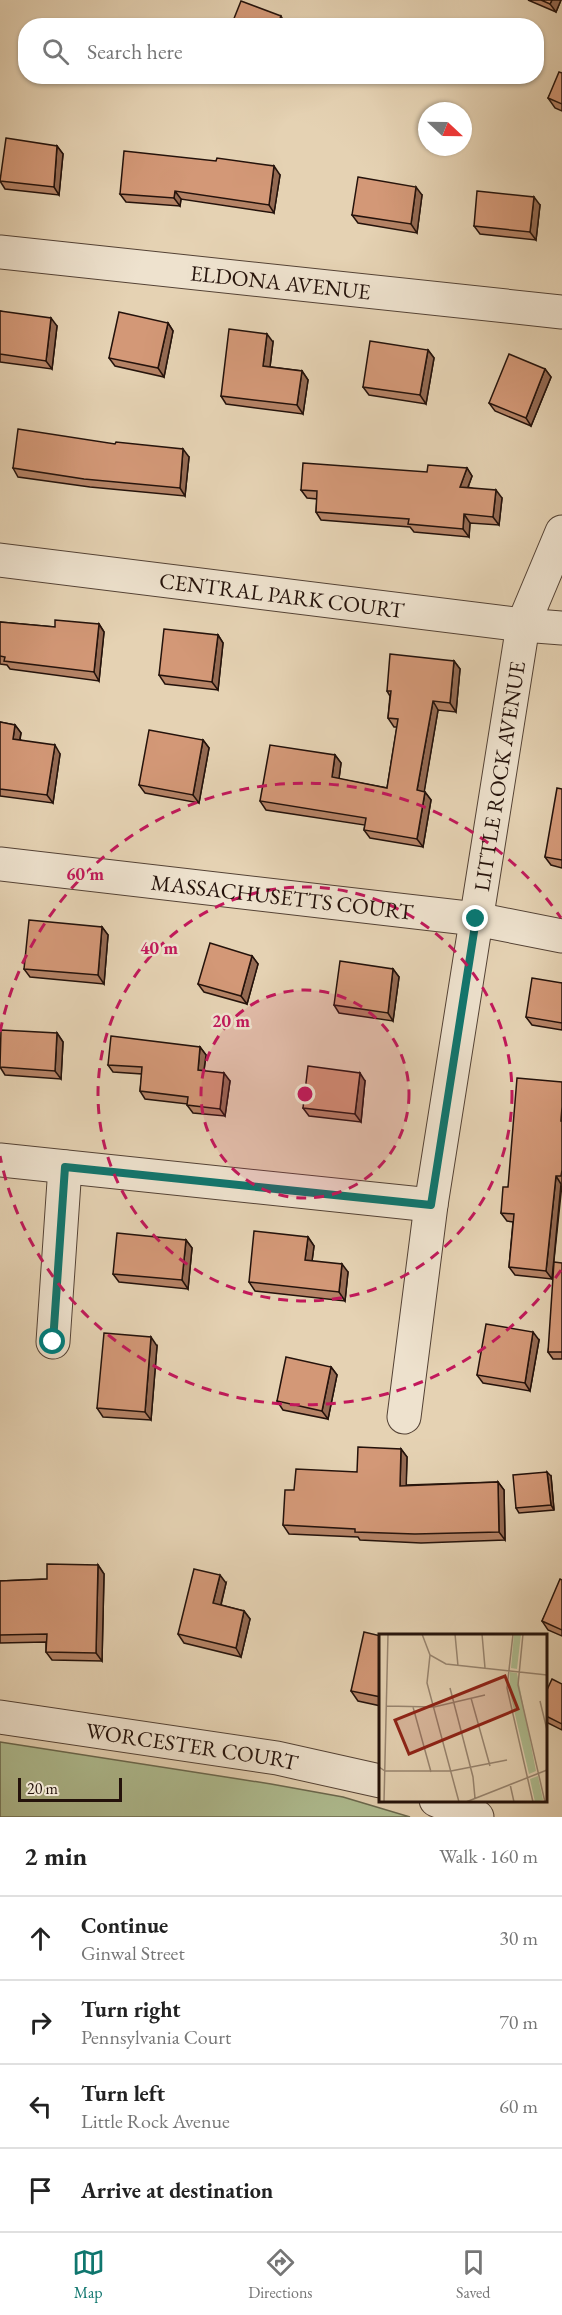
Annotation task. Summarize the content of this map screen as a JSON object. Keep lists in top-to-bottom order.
{
  "streets": {
    "street": [
      "ELDONA AVENUE",
      "CENTRAL PARK COURT",
      "LITTLE ROCK AVENUE",
      "MASSACHUSETTS COURT",
      "WORCESTER COURT"
    ]
  },
  "crossings": [
    ["CENTRAL PARK COURT", "LITTLE ROCK AVENUE"],
    ["LITTLE ROCK AVENUE", "MASSACHUSETTS COURT"]
  ],
  "scale_bar": "20 m",
  "north": "right",
  "page": {
    "search": "Search here",
    "scale": "20 m",
    "heading": ["2 min", "Walk · 160 m"],
    "list": [
      ["Continue", "Ginwal Street", "30 m"],
      ["Turn right", "Pennsylvania Court", "70 m"],
      ["Turn left", "Little Rock Avenue", "60 m"],
      "Arrive at destination"
    ],
    "nav": ["Map", "Directions", "Saved"]
  },
  "rings": ["60 m", "40 m", "20 m"]
}
